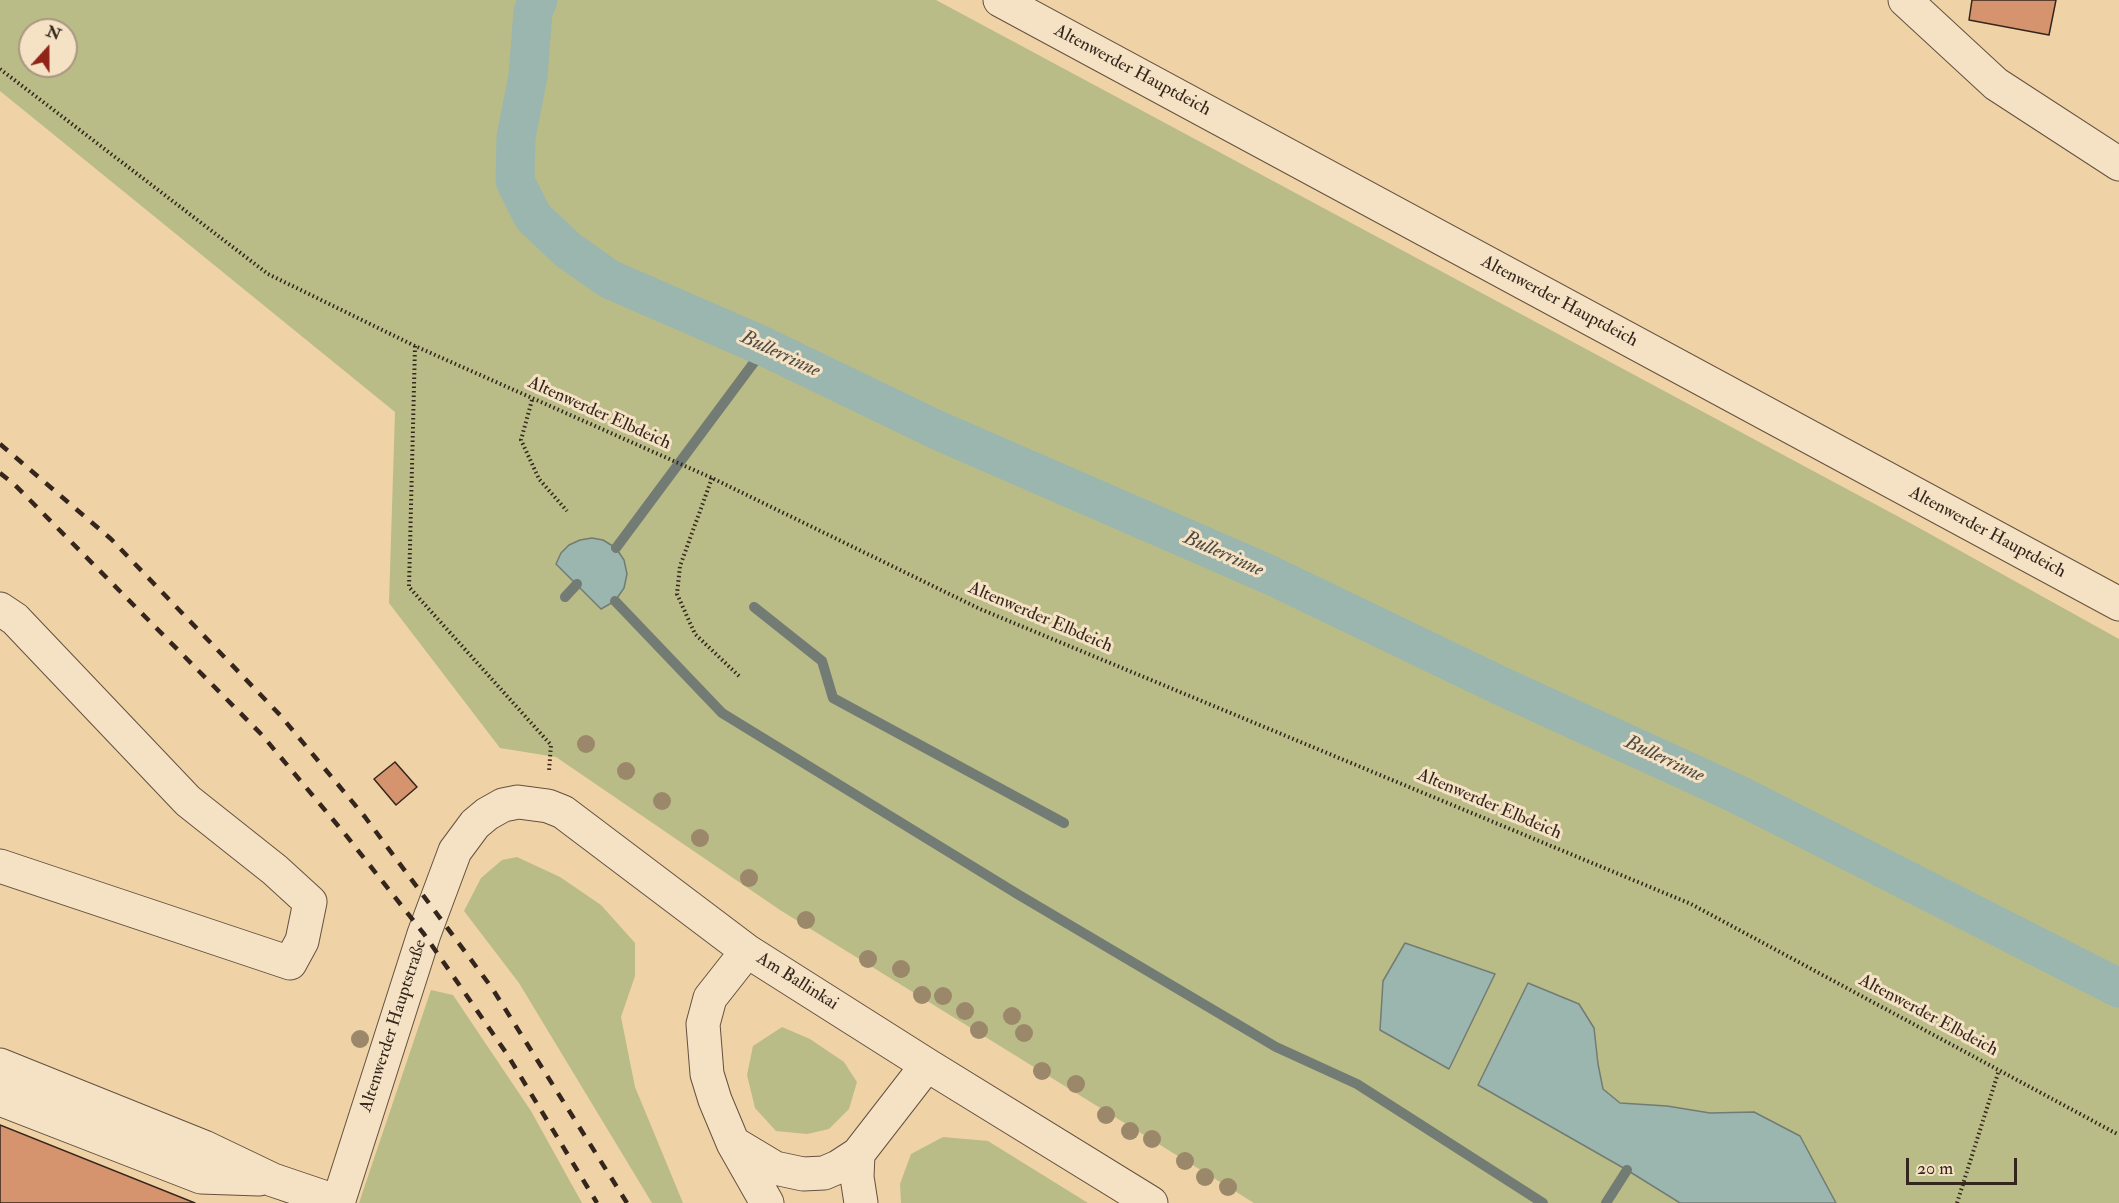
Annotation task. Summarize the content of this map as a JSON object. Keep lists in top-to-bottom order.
{
  "streets": {
    "street": ["Altenwerder Hauptdeich", "Am Ballinkai", "Altenwerder Hauptstraße"],
    "path": ["Altenwerder Elbdeich"]
  },
  "crossings": [
    ["Am Ballinkai", "Altenwerder Hauptstraße"]
  ],
  "water": ["Bullerrinne"],
  "scale_bar": "20 m",
  "north": "top"
}
